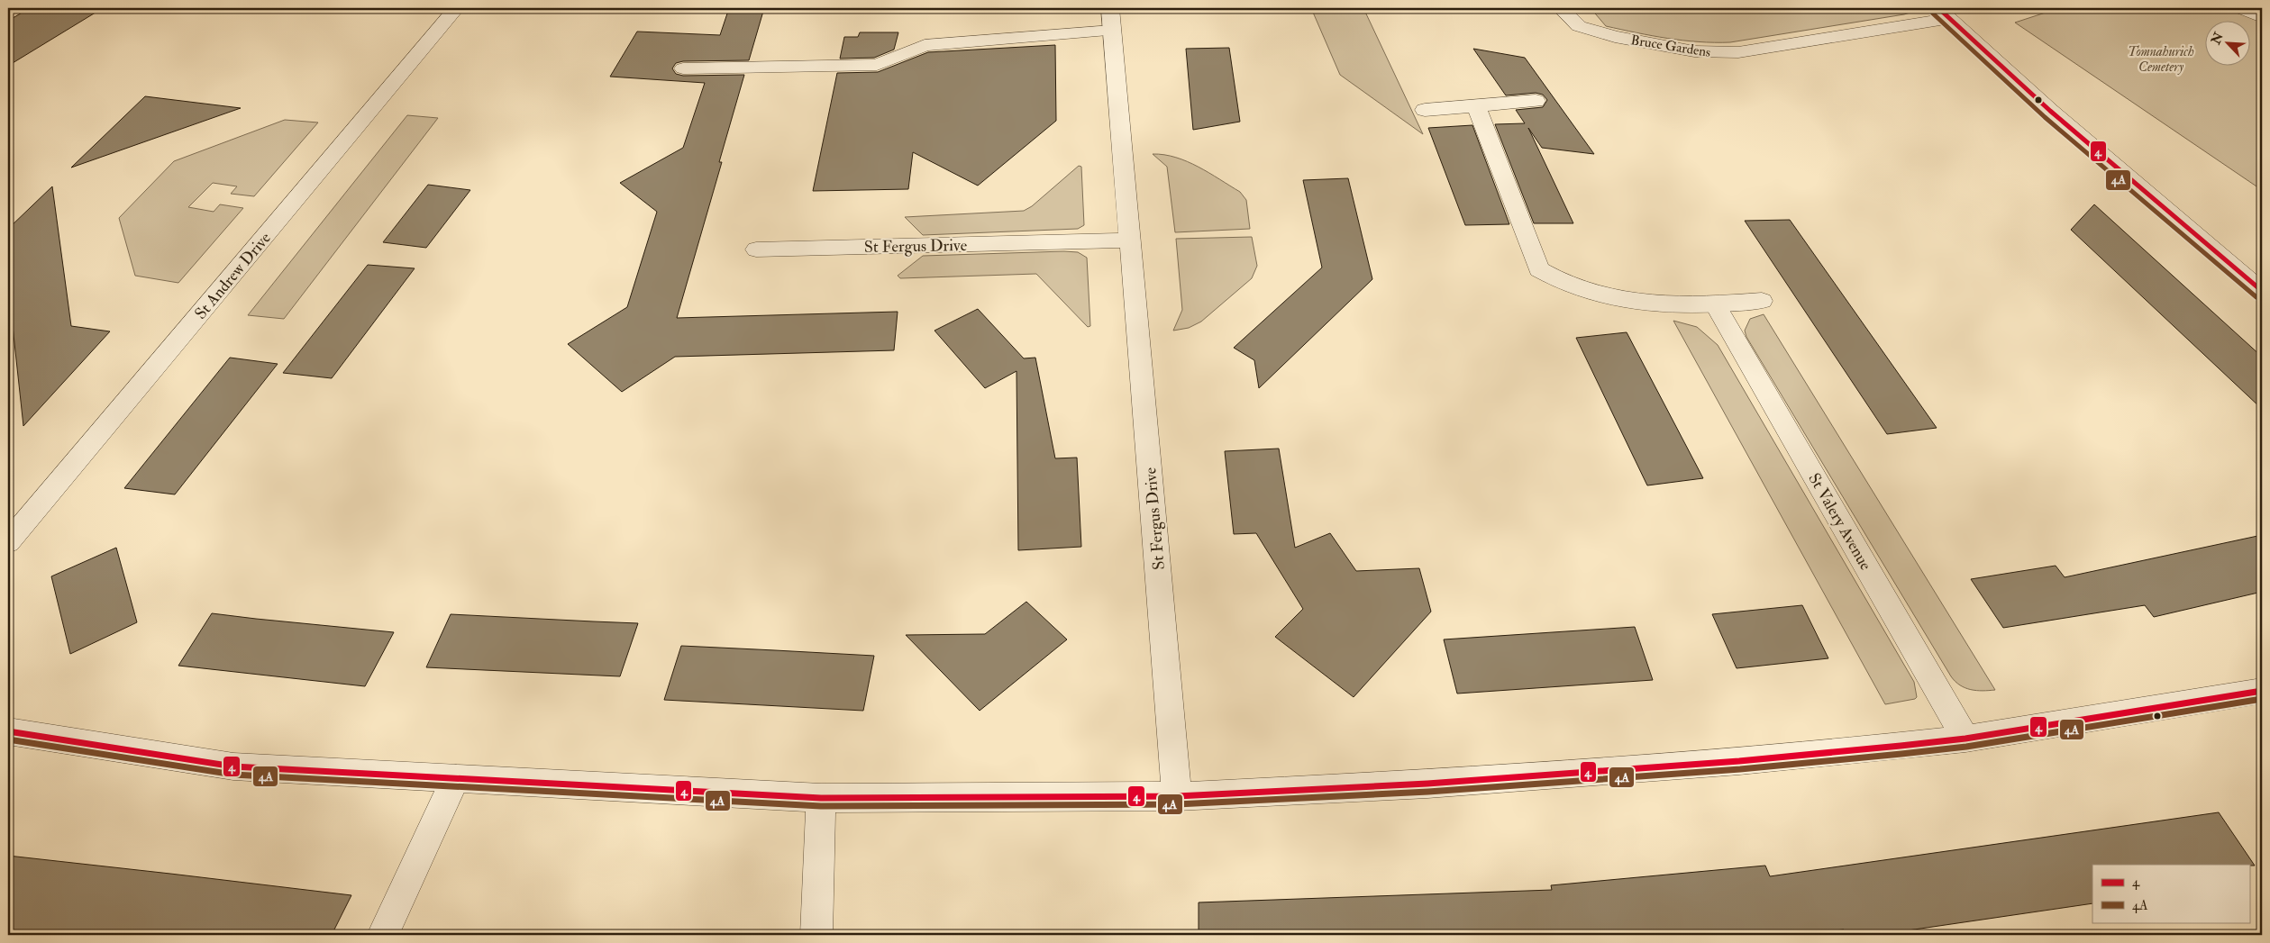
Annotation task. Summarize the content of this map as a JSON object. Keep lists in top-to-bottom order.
{
  "streets": {
    "street": [
      "Bruce Gardens",
      "St Fergus Drive",
      "St Andrew Drive",
      "St Valery Avenue"
    ]
  },
  "parks": ["Tomnahurich Cemetery"],
  "lines": ["transit line 4", "transit line 4A"],
  "legend": ["4", "4A"],
  "north": "top left"
}
